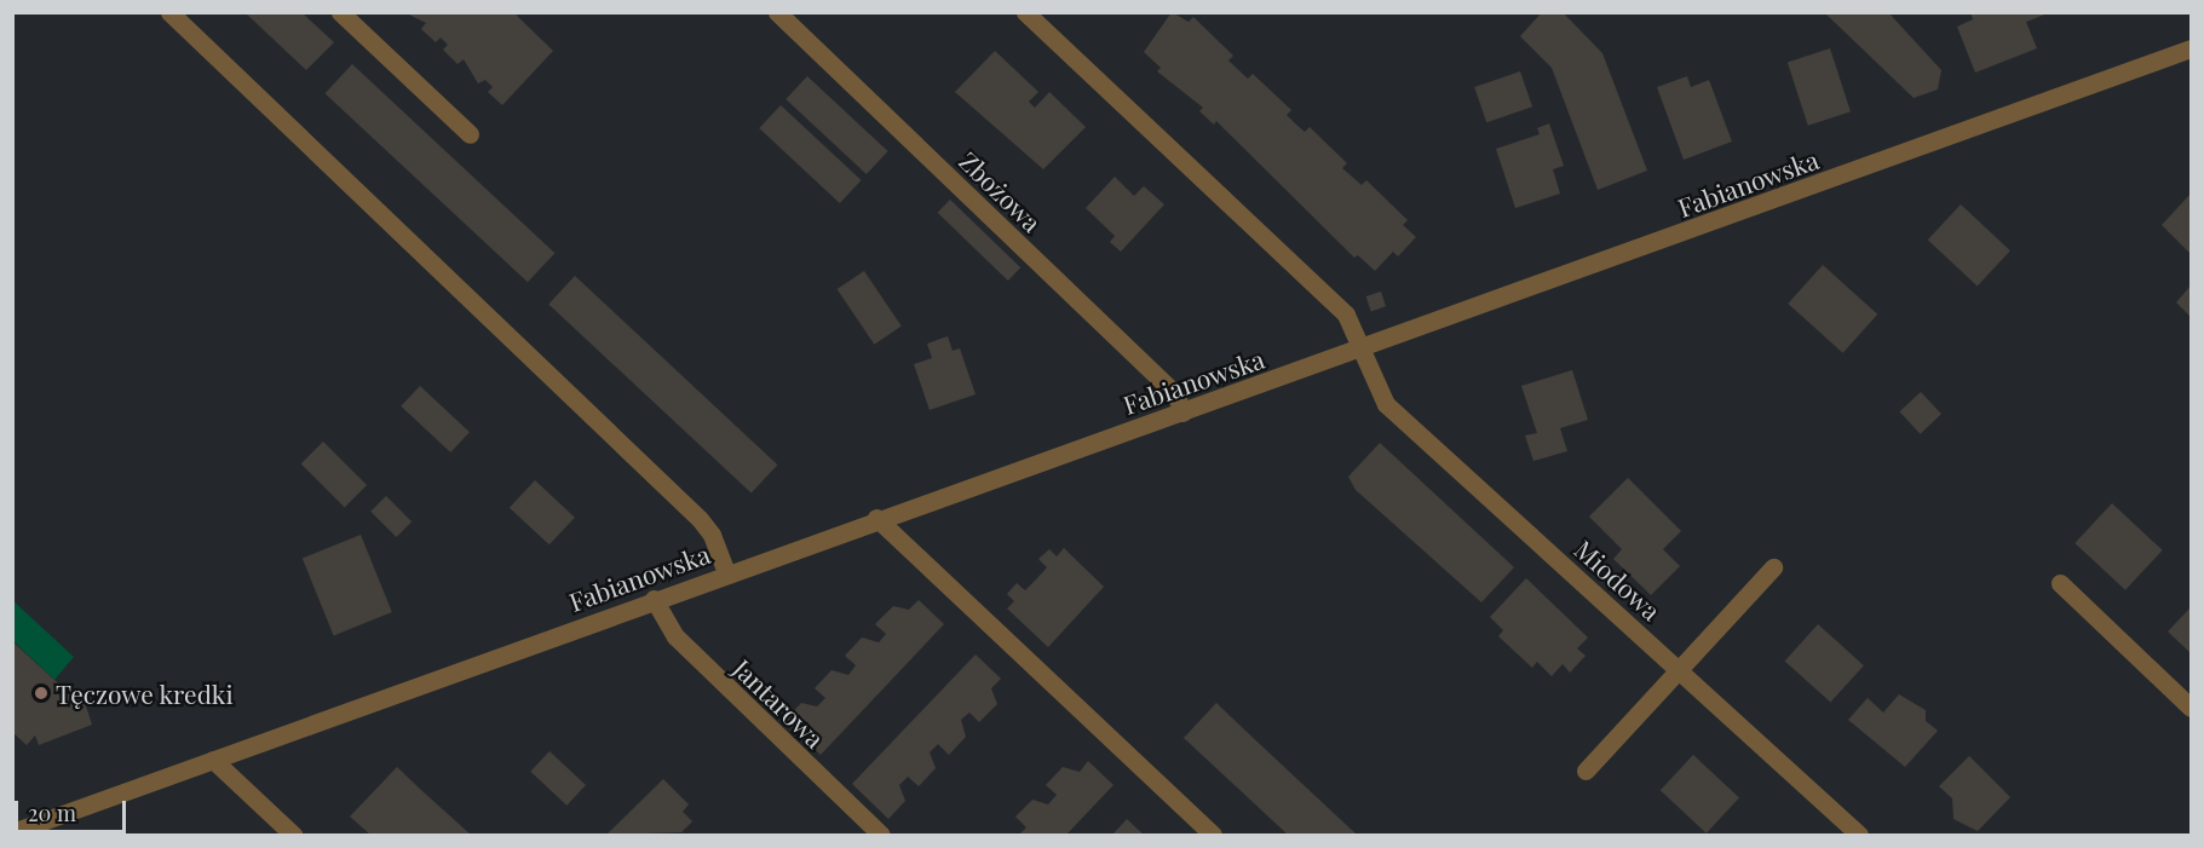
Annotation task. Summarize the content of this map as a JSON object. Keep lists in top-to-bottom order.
{
  "streets": {
    "street": [
      "Fabianowska",
      "Zbożowa",
      "Miodowa",
      "Jantarowa"
    ]
  },
  "crossings": [
    ["Fabianowska", "Zbożowa"],
    ["Fabianowska", "Miodowa"],
    ["Fabianowska", "Jantarowa"]
  ],
  "places": ["Tęczowe kredki"],
  "scale_bar": "20 m"
}
